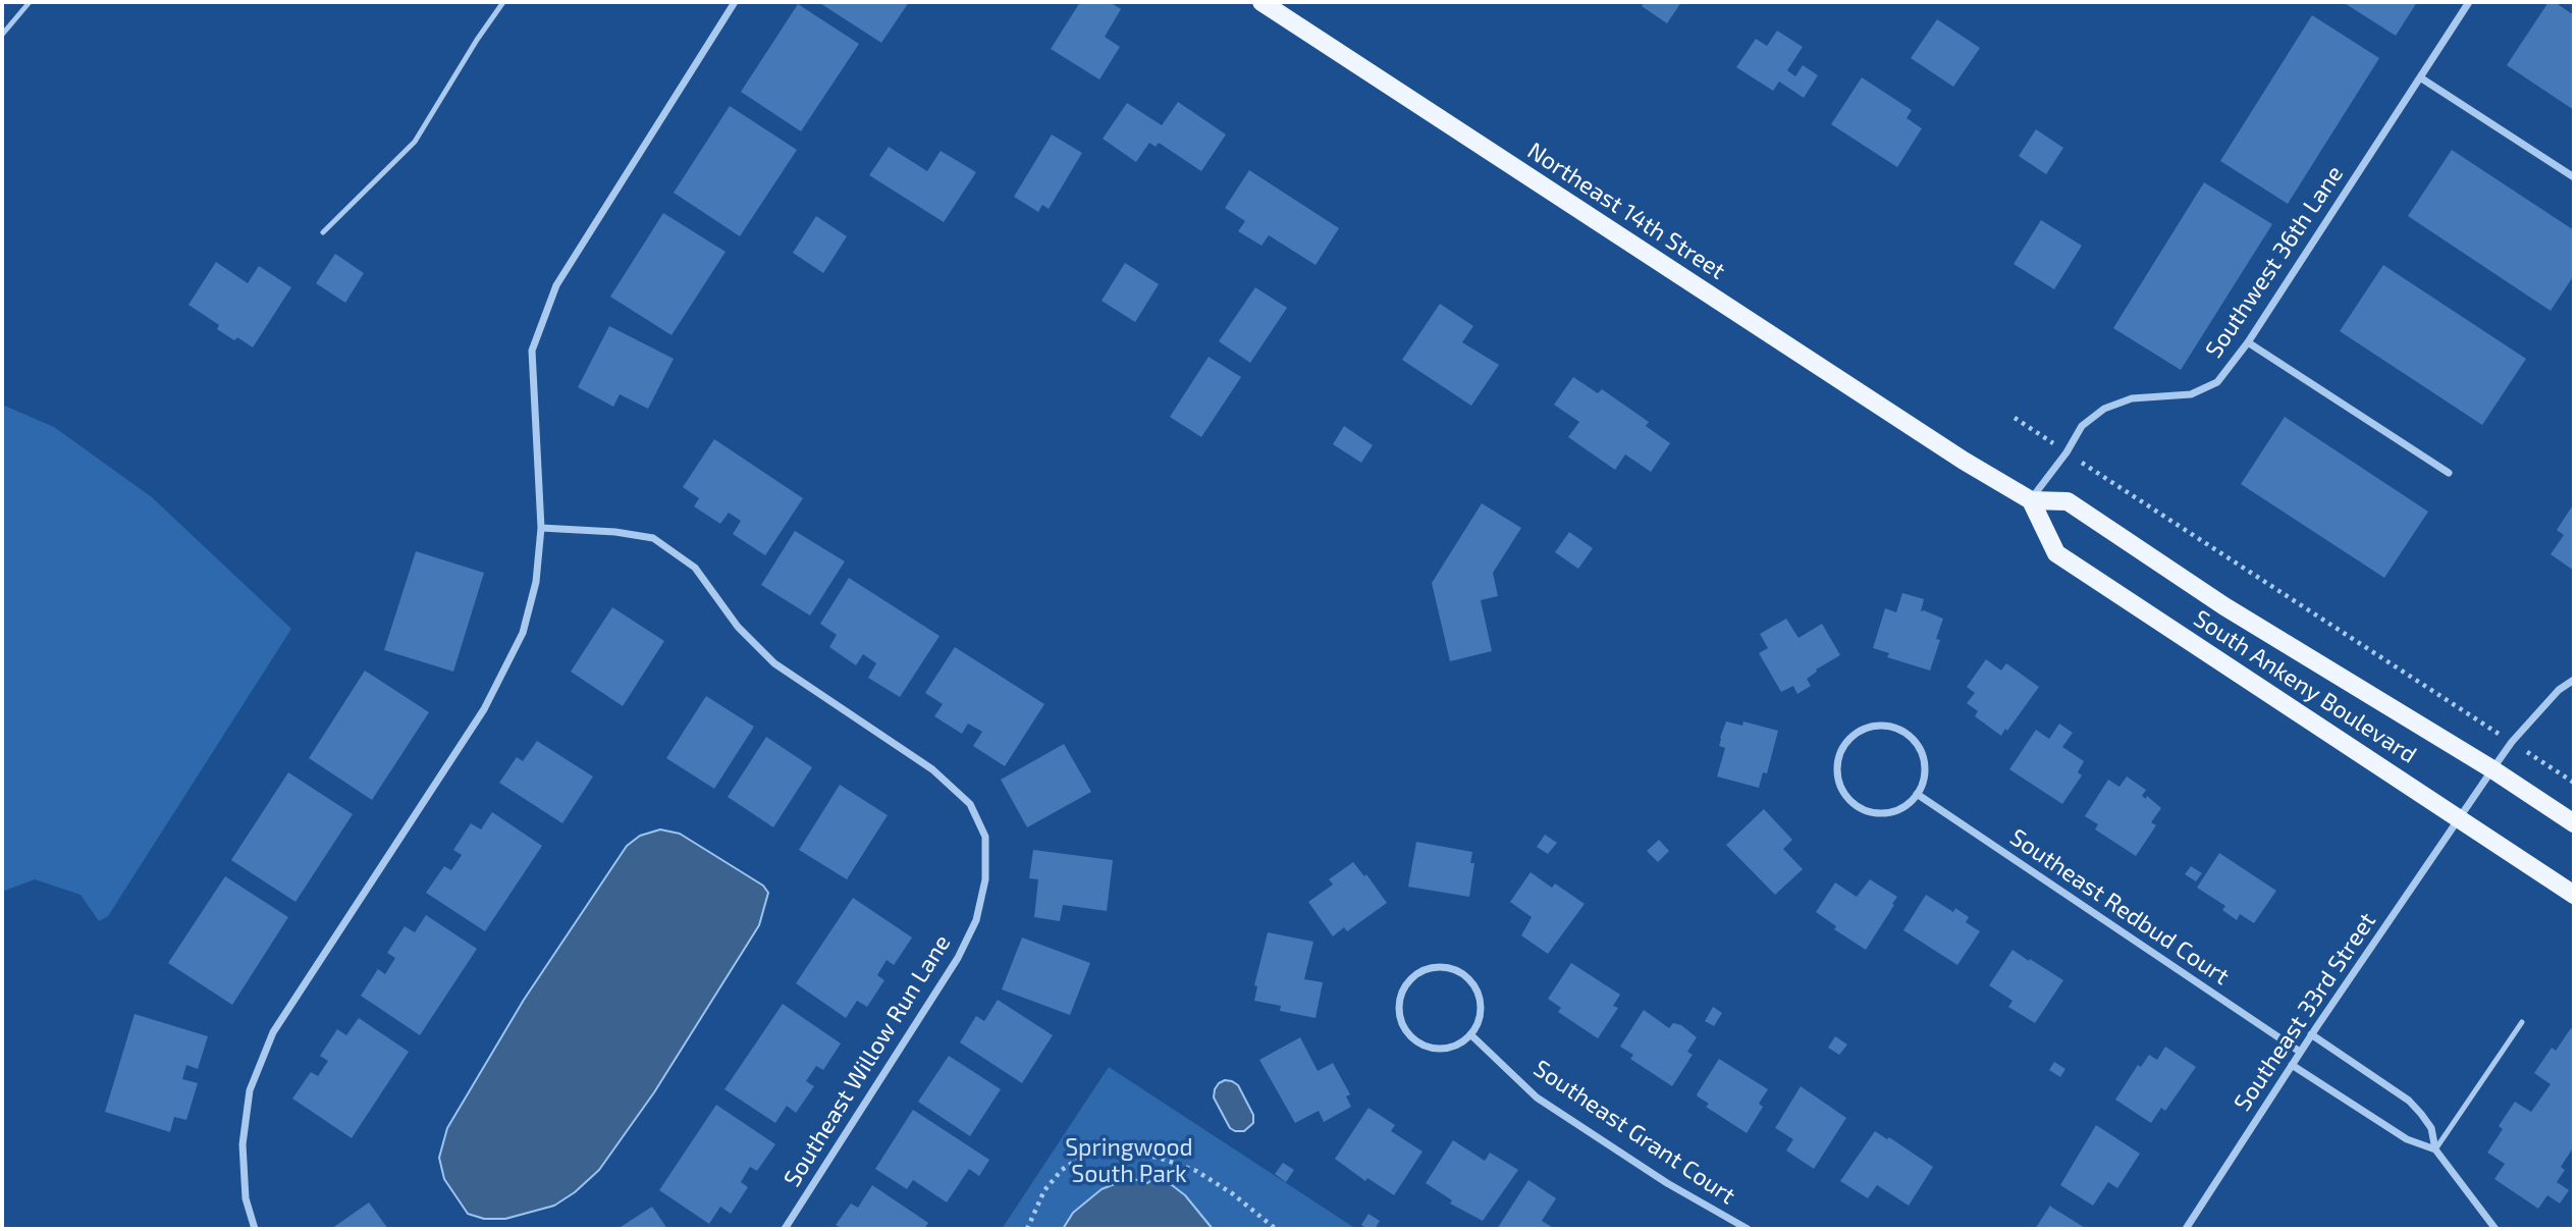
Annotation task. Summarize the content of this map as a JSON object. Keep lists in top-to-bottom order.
{
  "streets": {
    "main road": ["Northeast 14th Street", "South Ankeny Boulevard"],
    "street": [
      "Southwest 36th Lane",
      "Southeast Redbud Court",
      "Southeast 33rd Street",
      "Southeast Willow Run Lane",
      "Southeast Grant Court"
    ]
  },
  "crossings": [
    ["Northeast 14th Street", "South Ankeny Boulevard"],
    ["Southwest 36th Lane", "South Ankeny Boulevard"],
    ["South Ankeny Boulevard", "Southeast 33rd Street"],
    ["Southeast Redbud Court", "Southeast 33rd Street"]
  ],
  "parks": ["Springwood South Park"]
}
